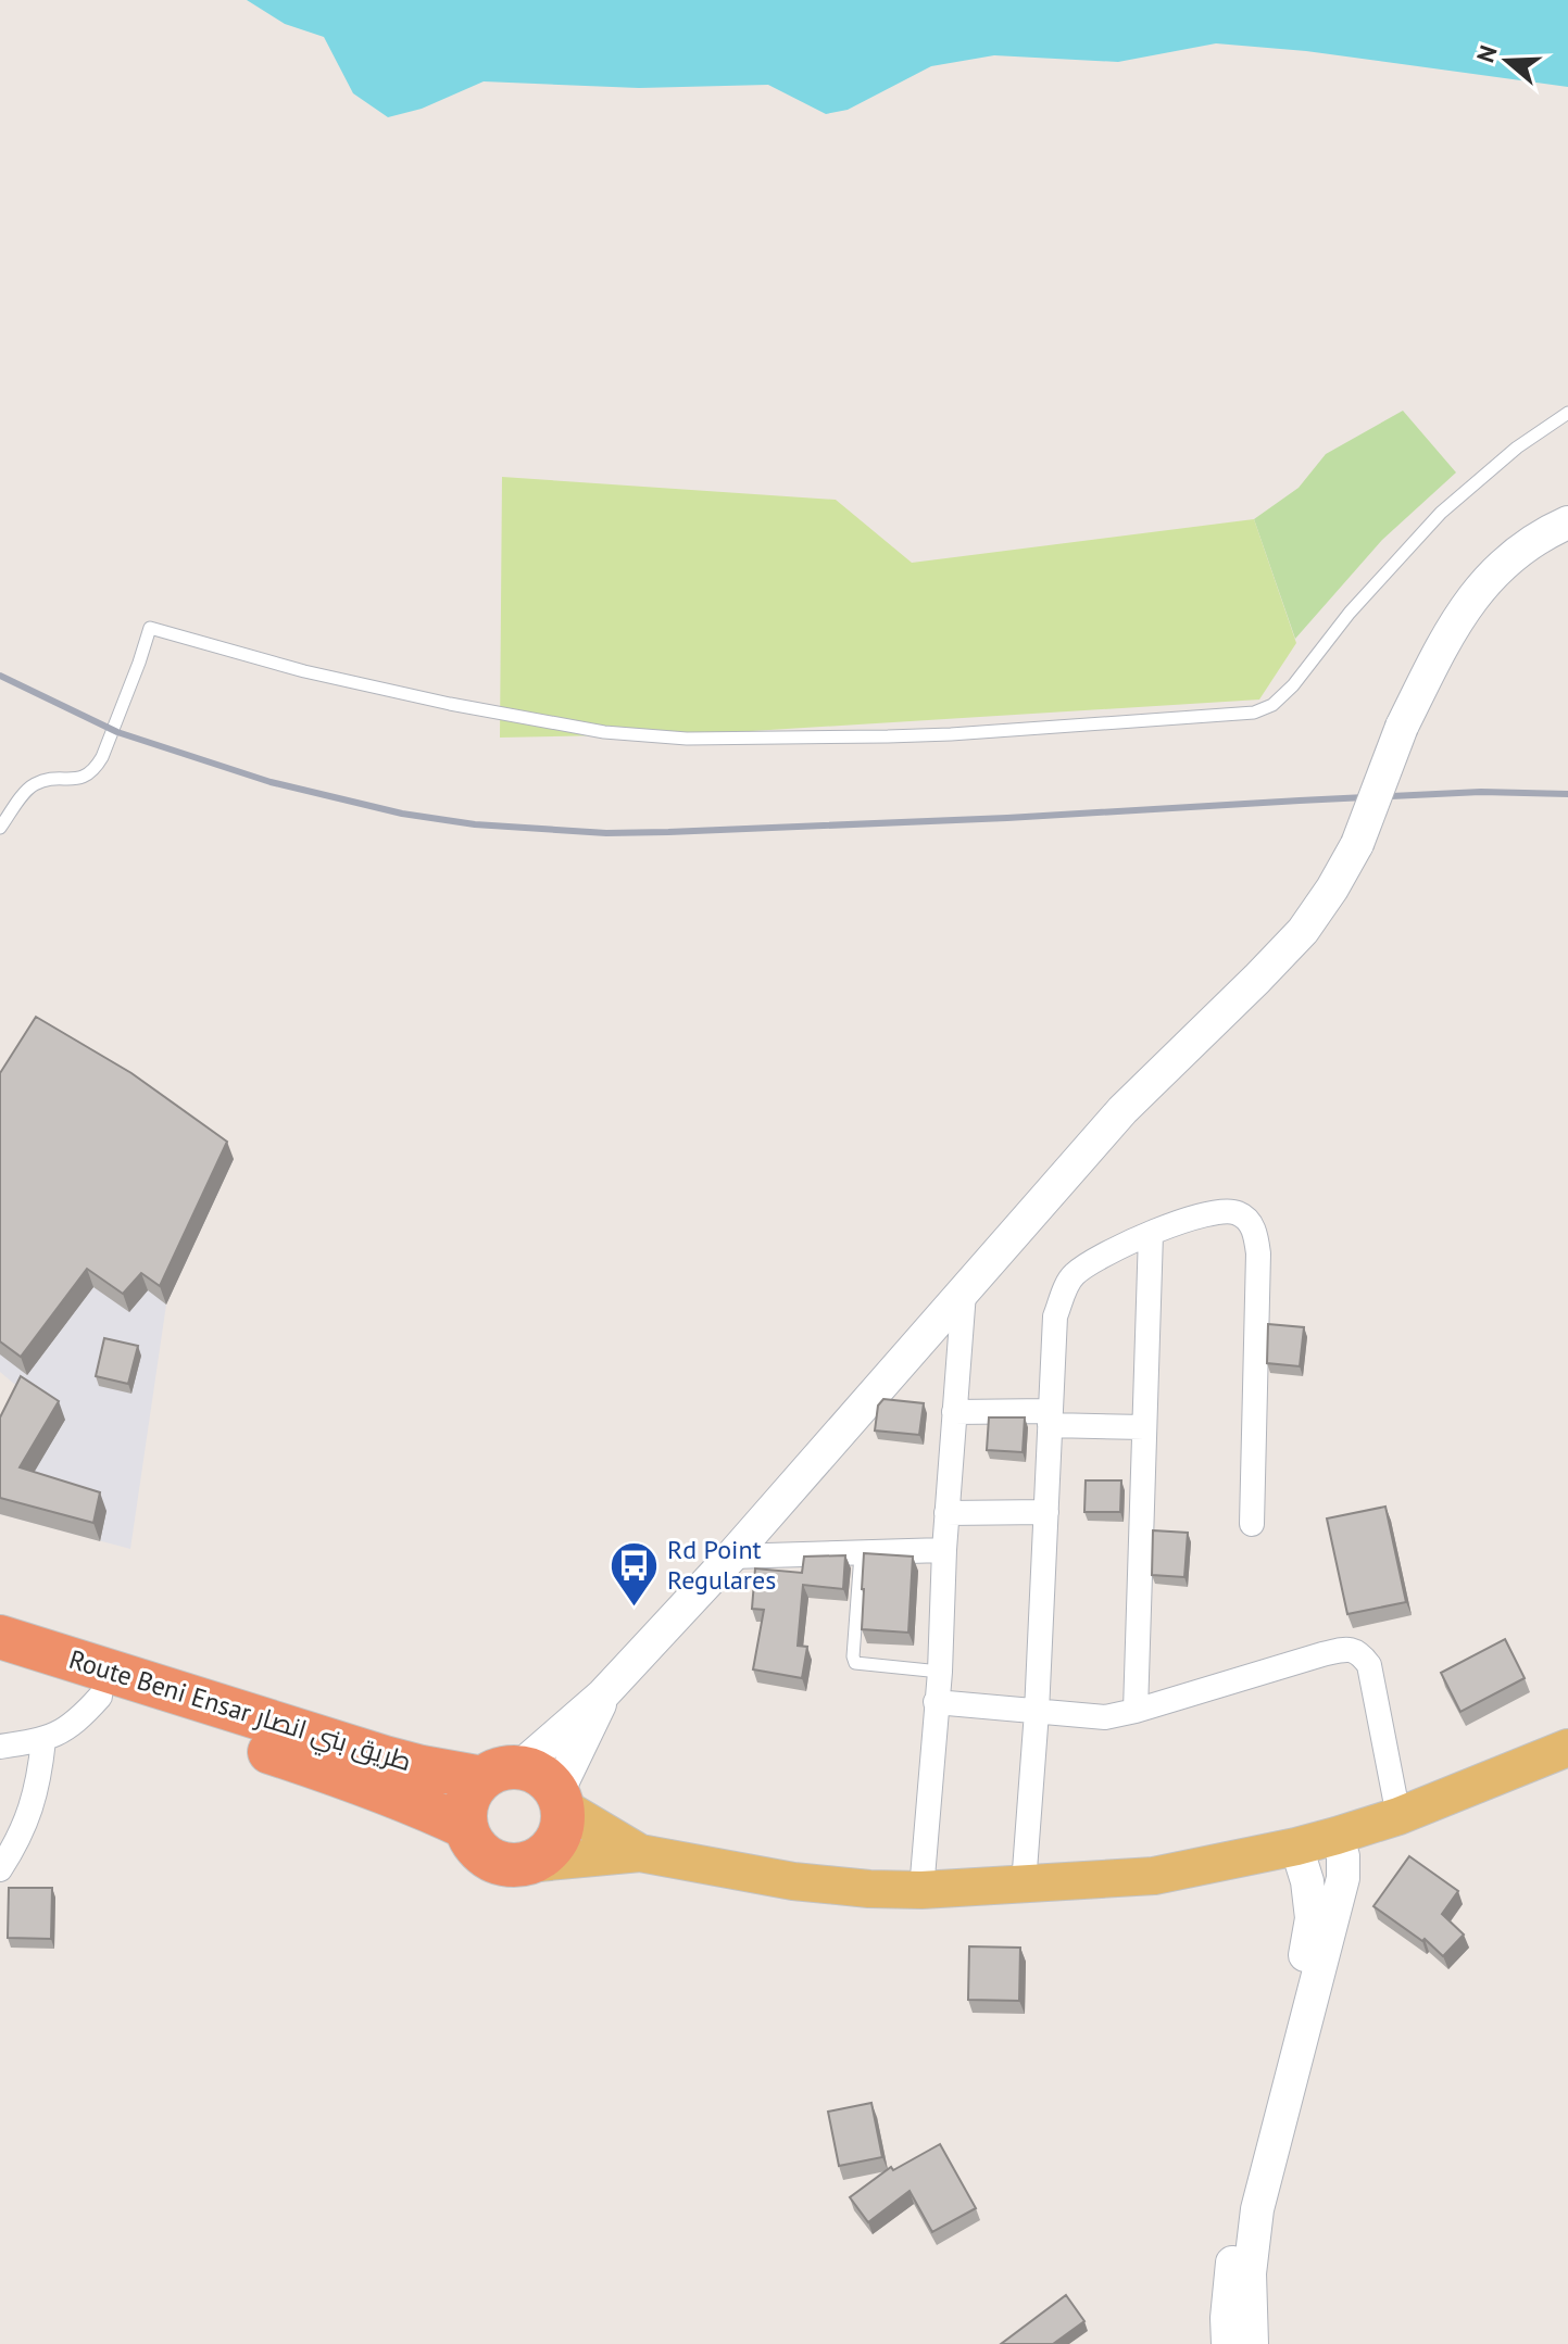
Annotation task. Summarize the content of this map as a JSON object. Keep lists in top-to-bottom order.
{
  "streets": {
    "highway": ["Route Beni Ensar طريق بني انصار"]
  },
  "places": {
    "bus stop": ["Rd Point Regulares"]
  },
  "north": "left"
}
